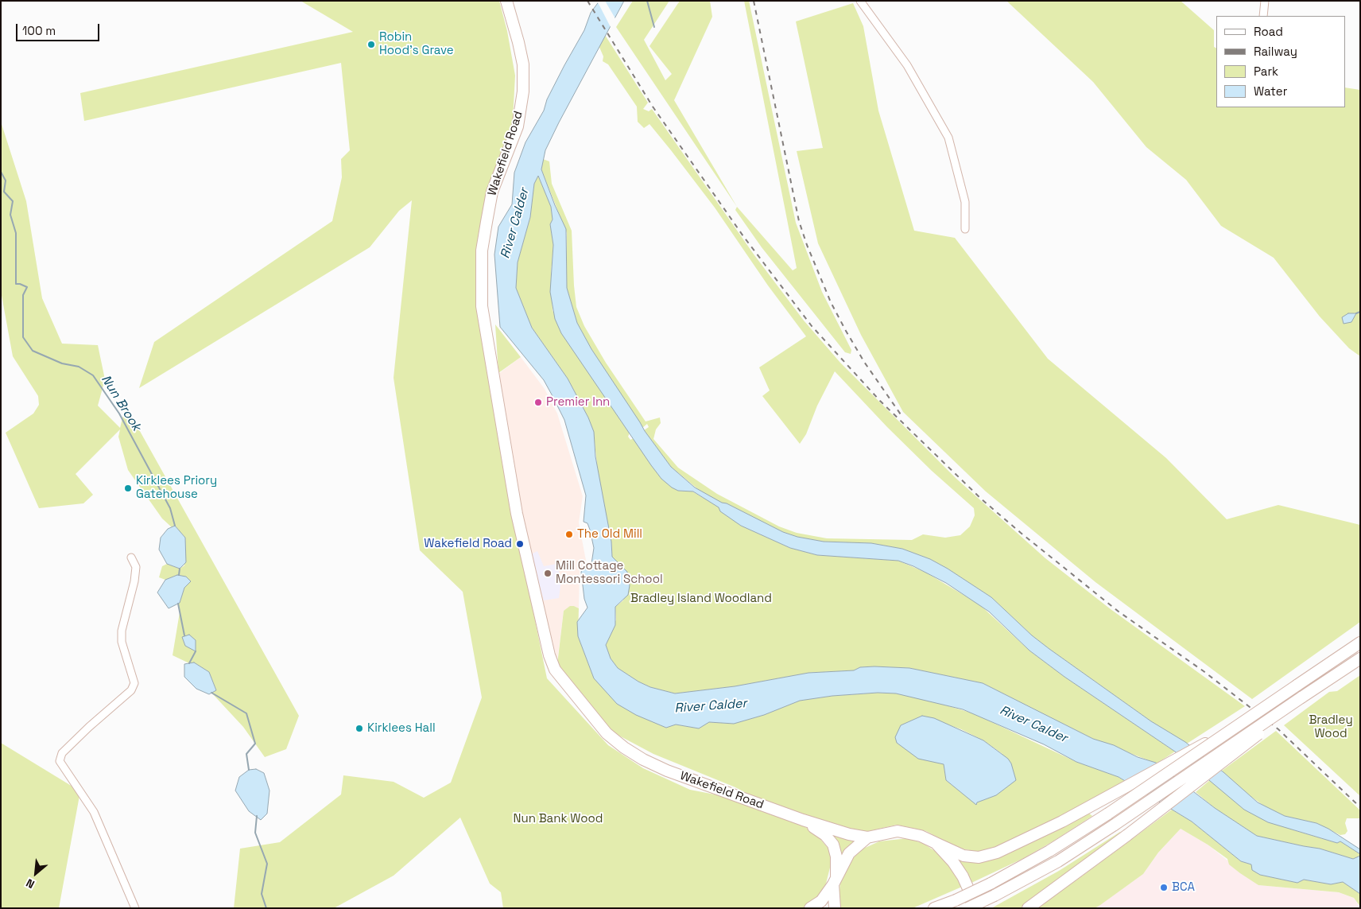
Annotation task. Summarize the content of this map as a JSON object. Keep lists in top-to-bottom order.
{
  "streets": {
    "highway": ["Wakefield Road"]
  },
  "water": ["River Calder", "Nun Brook"],
  "parks": ["Bradley Island Woodland", "Bradley Wood", "Nun Bank Wood"],
  "places": [
    "Robin Hood's Grave",
    "Premier Inn",
    "Kirklees Priory Gatehouse",
    "The Old Mill",
    "Wakefield Road",
    "Mill Cottage Montessori School",
    "Kirklees Hall",
    "BCA"
  ],
  "legend": [
    "Road",
    "Railway",
    "Park",
    "Water"
  ],
  "scale_bar": "100 m",
  "north": "bottom left"
}
